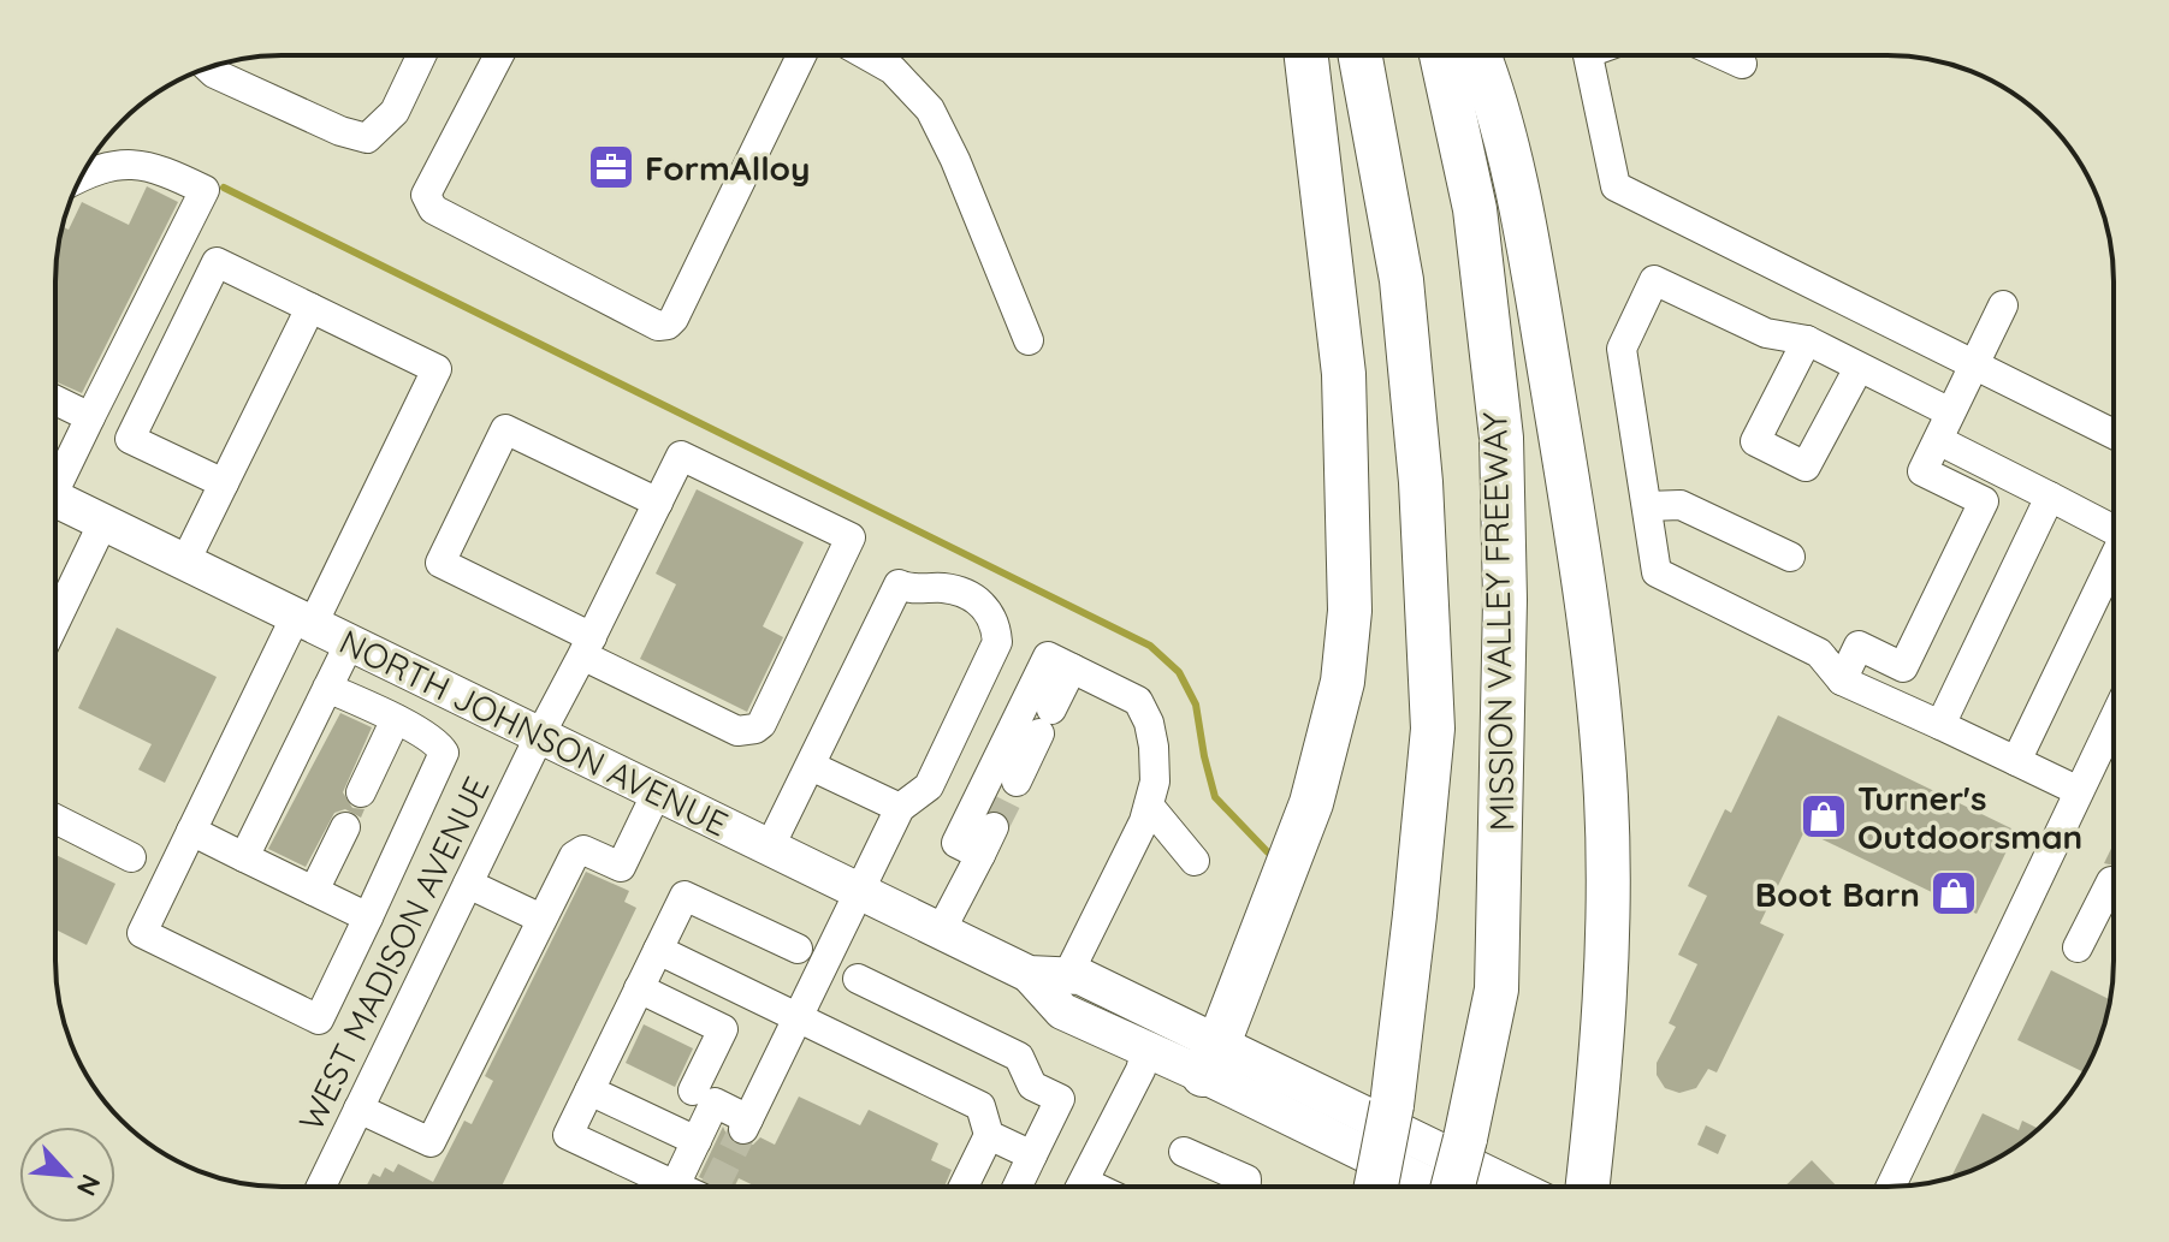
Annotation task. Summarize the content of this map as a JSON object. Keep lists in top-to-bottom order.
{
  "streets": {
    "highway": ["MISSION VALLEY FREEWAY"],
    "main road": ["NORTH JOHNSON AVENUE"],
    "street": ["WEST MADISON AVENUE"]
  },
  "crossings": [
    ["NORTH JOHNSON AVENUE", "WEST MADISON AVENUE"]
  ],
  "places": {
    "office": ["FormAlloy"],
    "shop": ["Turner's Outdoorsman", "Boot Barn"]
  },
  "north": "bottom right"
}
